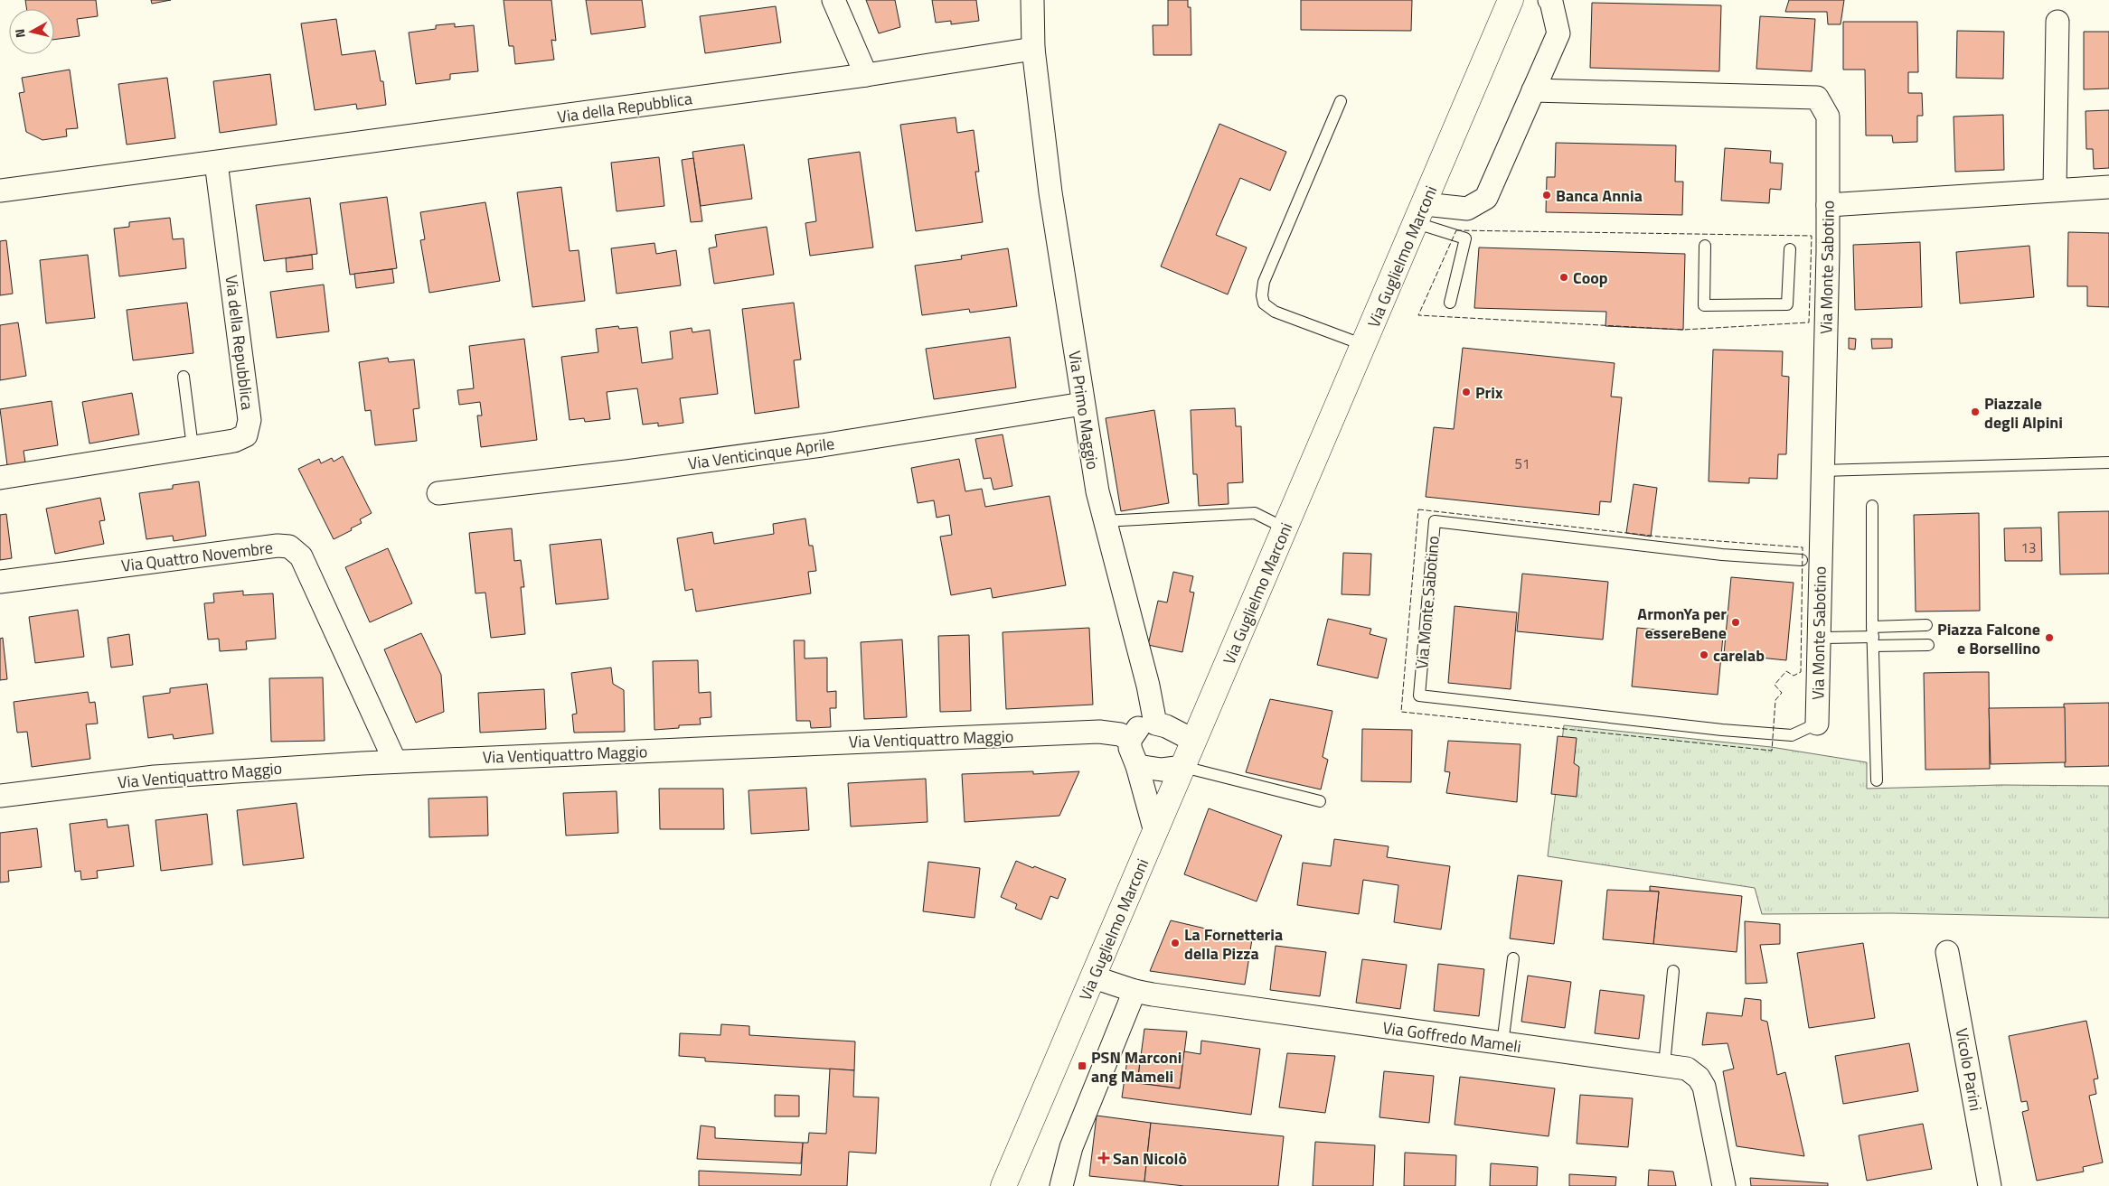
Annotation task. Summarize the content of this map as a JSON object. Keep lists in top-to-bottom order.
{
  "streets": {
    "main road": ["Via Guglielmo Marconi"],
    "street": [
      "Via della Repubblica",
      "Via Monte Sabotino",
      "Via Primo Maggio",
      "Via Venticinque Aprile",
      "Via Quattro Novembre",
      "Via Ventiquattro Maggio",
      "Via Goffredo Mameli",
      "Vicolo Parini"
    ]
  },
  "crossings": [
    ["Via della Repubblica", "Via Primo Maggio"],
    ["Via Guglielmo Marconi", "Via Primo Maggio"],
    ["Via Guglielmo Marconi", "Via Ventiquattro Maggio"],
    ["Via Guglielmo Marconi", "Via Goffredo Mameli"],
    ["Via Primo Maggio", "Via Venticinque Aprile"],
    ["Via Primo Maggio", "Via Ventiquattro Maggio"],
    ["Via Quattro Novembre", "Via Ventiquattro Maggio"]
  ],
  "places": {
    "other": [
      "Banca Annia",
      "Coop",
      "Prix",
      "Piazzale degli Alpini",
      "ArmonYa per essereBene",
      "Piazza Falcone e Borsellino",
      "carelab",
      "La Fornetteria della Pizza"
    ],
    "transit": ["PSN Marconi ang Mameli"],
    "health": ["San Nicolò"]
  },
  "house_numbers": ["51", "13"],
  "north": "left"
}
